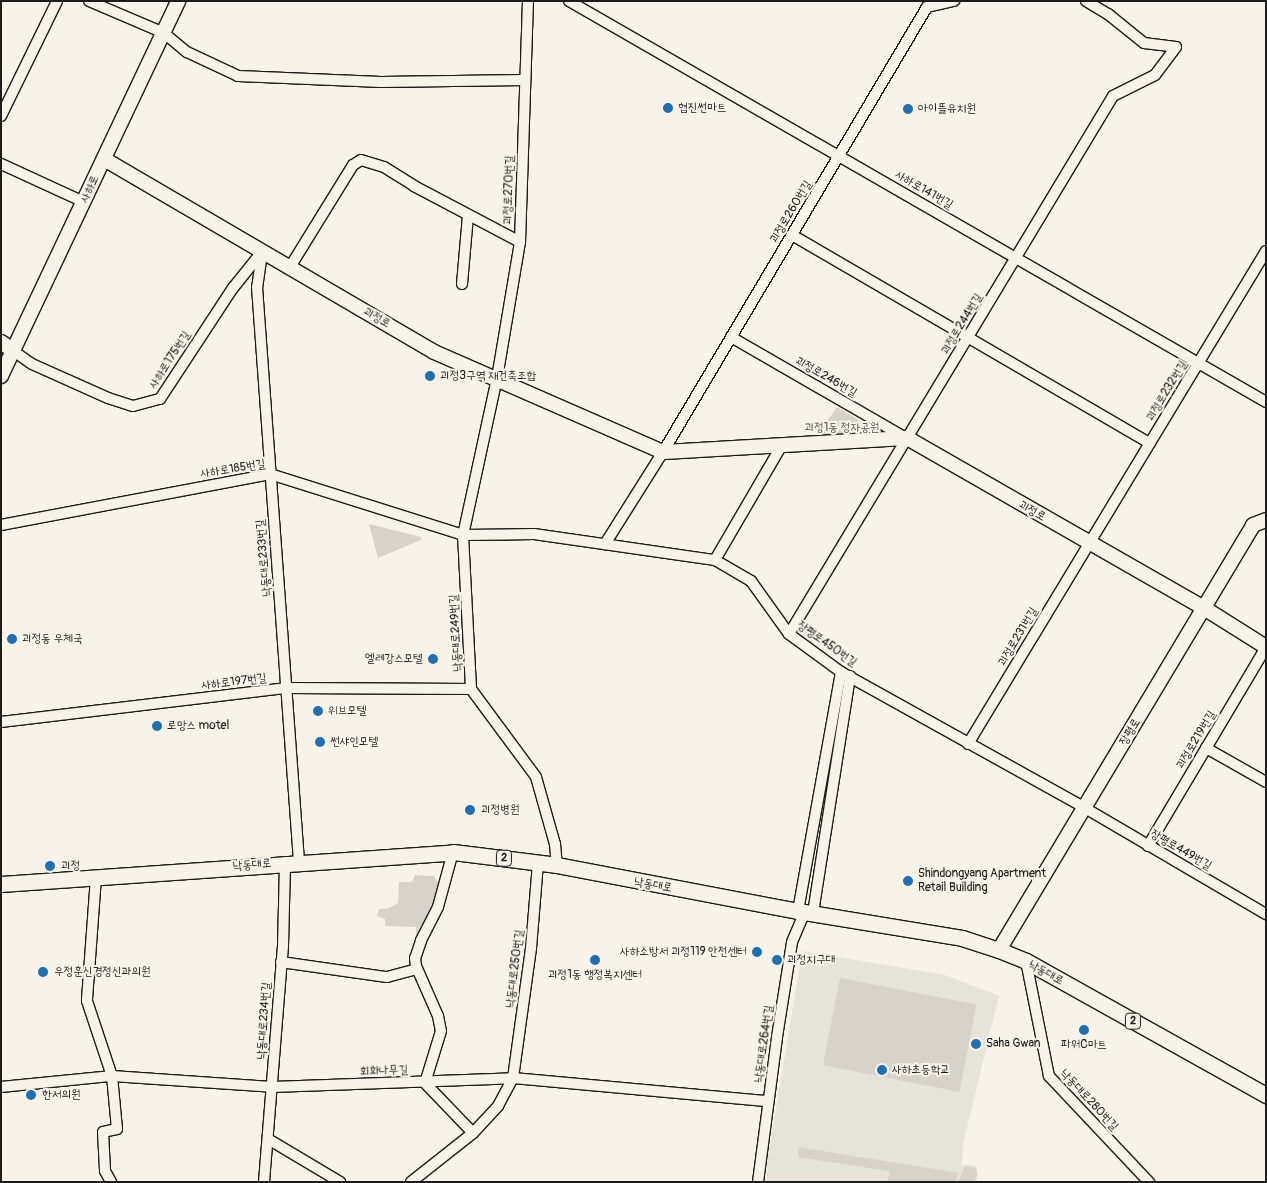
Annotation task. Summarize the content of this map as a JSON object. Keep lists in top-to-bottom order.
{
  "streets": {
    "main road": [
      "사하로",
      "괴정로",
      "장평로",
      "2",
      "낙동대로"
    ],
    "street": [
      "괴정로270번길",
      "사하로141번길",
      "괴정로260번길",
      "괴정로244번길",
      "사하로175번길",
      "괴정로246번길",
      "괴정로232번길",
      "사하로185번길",
      "낙동대로233번길",
      "낙동대로249번길",
      "괴정로231번길",
      "장평로450번길",
      "사하로197번길",
      "괴정로219번길",
      "장평로449번길",
      "낙동대로250번길",
      "낙동대로234번길",
      "낙동대로264번길",
      "회화나무길",
      "낙동대로280번길"
    ]
  },
  "crossings": [
    ["사하로", "괴정로"],
    ["사하로", "사하로175번길"],
    ["괴정로270번길", "괴정로"],
    ["괴정로270번길", "낙동대로249번길"],
    ["사하로141번길", "괴정로260번길"],
    ["사하로141번길", "괴정로244번길"],
    ["사하로141번길", "괴정로232번길"],
    ["괴정로260번길", "괴정로"],
    ["괴정로260번길", "괴정로246번길"],
    ["괴정로", "괴정로244번길"],
    ["괴정로", "사하로175번길"],
    ["괴정로", "괴정로246번길"],
    ["괴정로", "괴정로232번길"],
    ["괴정로", "낙동대로233번길"],
    ["괴정로", "낙동대로249번길"],
    ["괴정로", "괴정로231번길"],
    ["괴정로", "장평로"],
    ["괴정로", "괴정로219번길"],
    ["괴정로244번길", "괴정로246번길"],
    ["괴정로244번길", "장평로450번길"],
    ["사하로175번길", "낙동대로233번길"],
    ["괴정로232번길", "괴정로231번길"],
    ["사하로185번길", "낙동대로233번길"],
    ["사하로185번길", "낙동대로249번길"],
    ["사하로185번길", "장평로450번길"],
    ["낙동대로233번길", "사하로197번길"],
    ["낙동대로233번길", "낙동대로"],
    ["낙동대로233번길", "낙동대로234번길"],
    ["낙동대로249번길", "장평로450번길"],
    ["낙동대로249번길", "사하로197번길"],
    ["괴정로231번길", "장평로450번길"],
    ["장평로450번길", "장평로"],
    ["장평로450번길", "장평로449번길"],
    ["장평로", "장평로449번길"],
    ["장평로", "낙동대로"],
    ["괴정로219번길", "장평로449번길"],
    ["낙동대로", "낙동대로250번길"],
    ["낙동대로", "낙동대로234번길"],
    ["낙동대로", "낙동대로264번길"],
    ["낙동대로", "낙동대로280번길"],
    ["낙동대로250번길", "회화나무길"],
    ["낙동대로234번길", "회화나무길"],
    ["낙동대로264번길", "회화나무길"]
  ],
  "parks": ["괴정1동 정자공원"],
  "places": [
    "협진썬마트",
    "아이뜰유치원",
    "괴정3구역 재건축조합",
    "괴정동 우체국",
    "엘레강스모텔",
    "위브모텔",
    "로망스 motel",
    "썬샤인모텔",
    "괴정병원",
    "괴정",
    "Shindongyang Apartment Retail Building",
    "사하소방서 괴정119 안전센터",
    "괴정1동 행정복지센터",
    "괴정지구대",
    "우정훈신경정신과의원",
    "파워C마트",
    "Saha Gwan",
    "사하초등학교",
    "한서의원"
  ]
}
